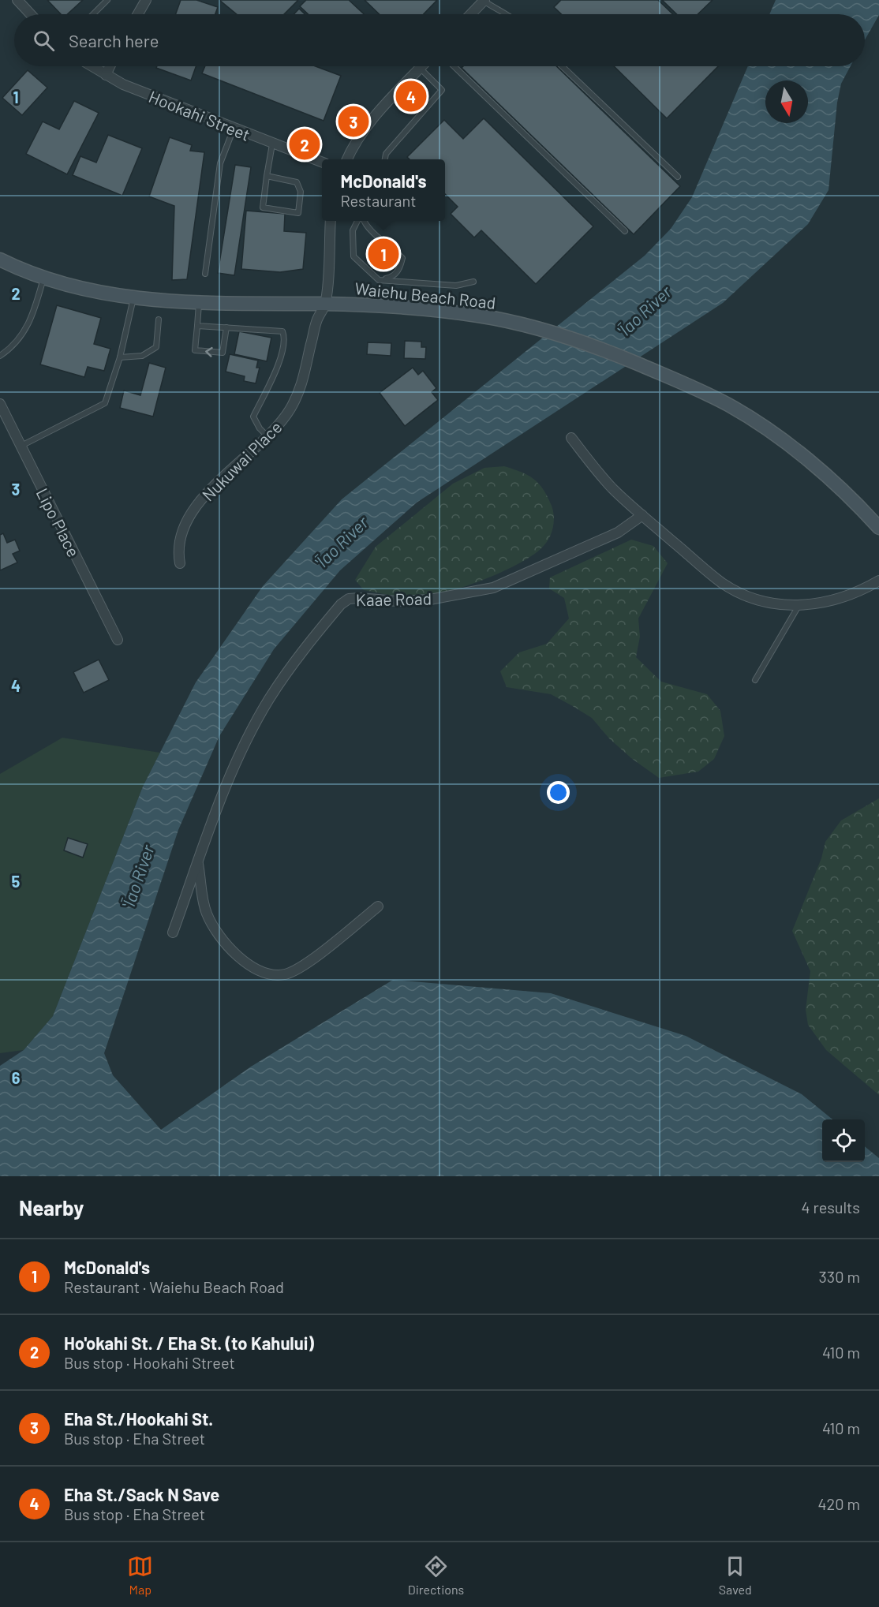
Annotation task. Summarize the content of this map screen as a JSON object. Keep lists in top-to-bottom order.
{
  "streets": {
    "street": [
      "Hookahi Street",
      "Waiehu Beach Road",
      "Nukuwai Place",
      "Lipo Place",
      "Kaae Road"
    ]
  },
  "crossings": [
    ["Waiehu Beach Road", "Nukuwai Place"]
  ],
  "water": ["ʻĪao River"],
  "north": "bottom",
  "page": {
    "search": "Search here",
    "pins": [
      "4",
      "3",
      "2",
      "1"
    ],
    "popup": ["McDonald's", "Restaurant"],
    "heading": ["Nearby", "4 results"],
    "list": [
      {
        "mark": "1",
        "name": "McDonald's",
        "note": "Restaurant · Waiehu Beach Road",
        "value": "330 m"
      },
      {
        "mark": "2",
        "name": "Ho'okahi St. / Eha St. (to Kahului)",
        "note": "Bus stop · Hookahi Street",
        "value": "410 m"
      },
      {
        "mark": "3",
        "name": "Eha St./Hookahi St.",
        "note": "Bus stop · Eha Street",
        "value": "410 m"
      },
      {
        "mark": "4",
        "name": "Eha St./Sack N Save",
        "note": "Bus stop · Eha Street",
        "value": "420 m"
      }
    ],
    "nav": ["Map", "Directions", "Saved"]
  },
  "grid": {
    "rows": [
      "1",
      "2",
      "3",
      "4",
      "5",
      "6"
    ]
  }
}
